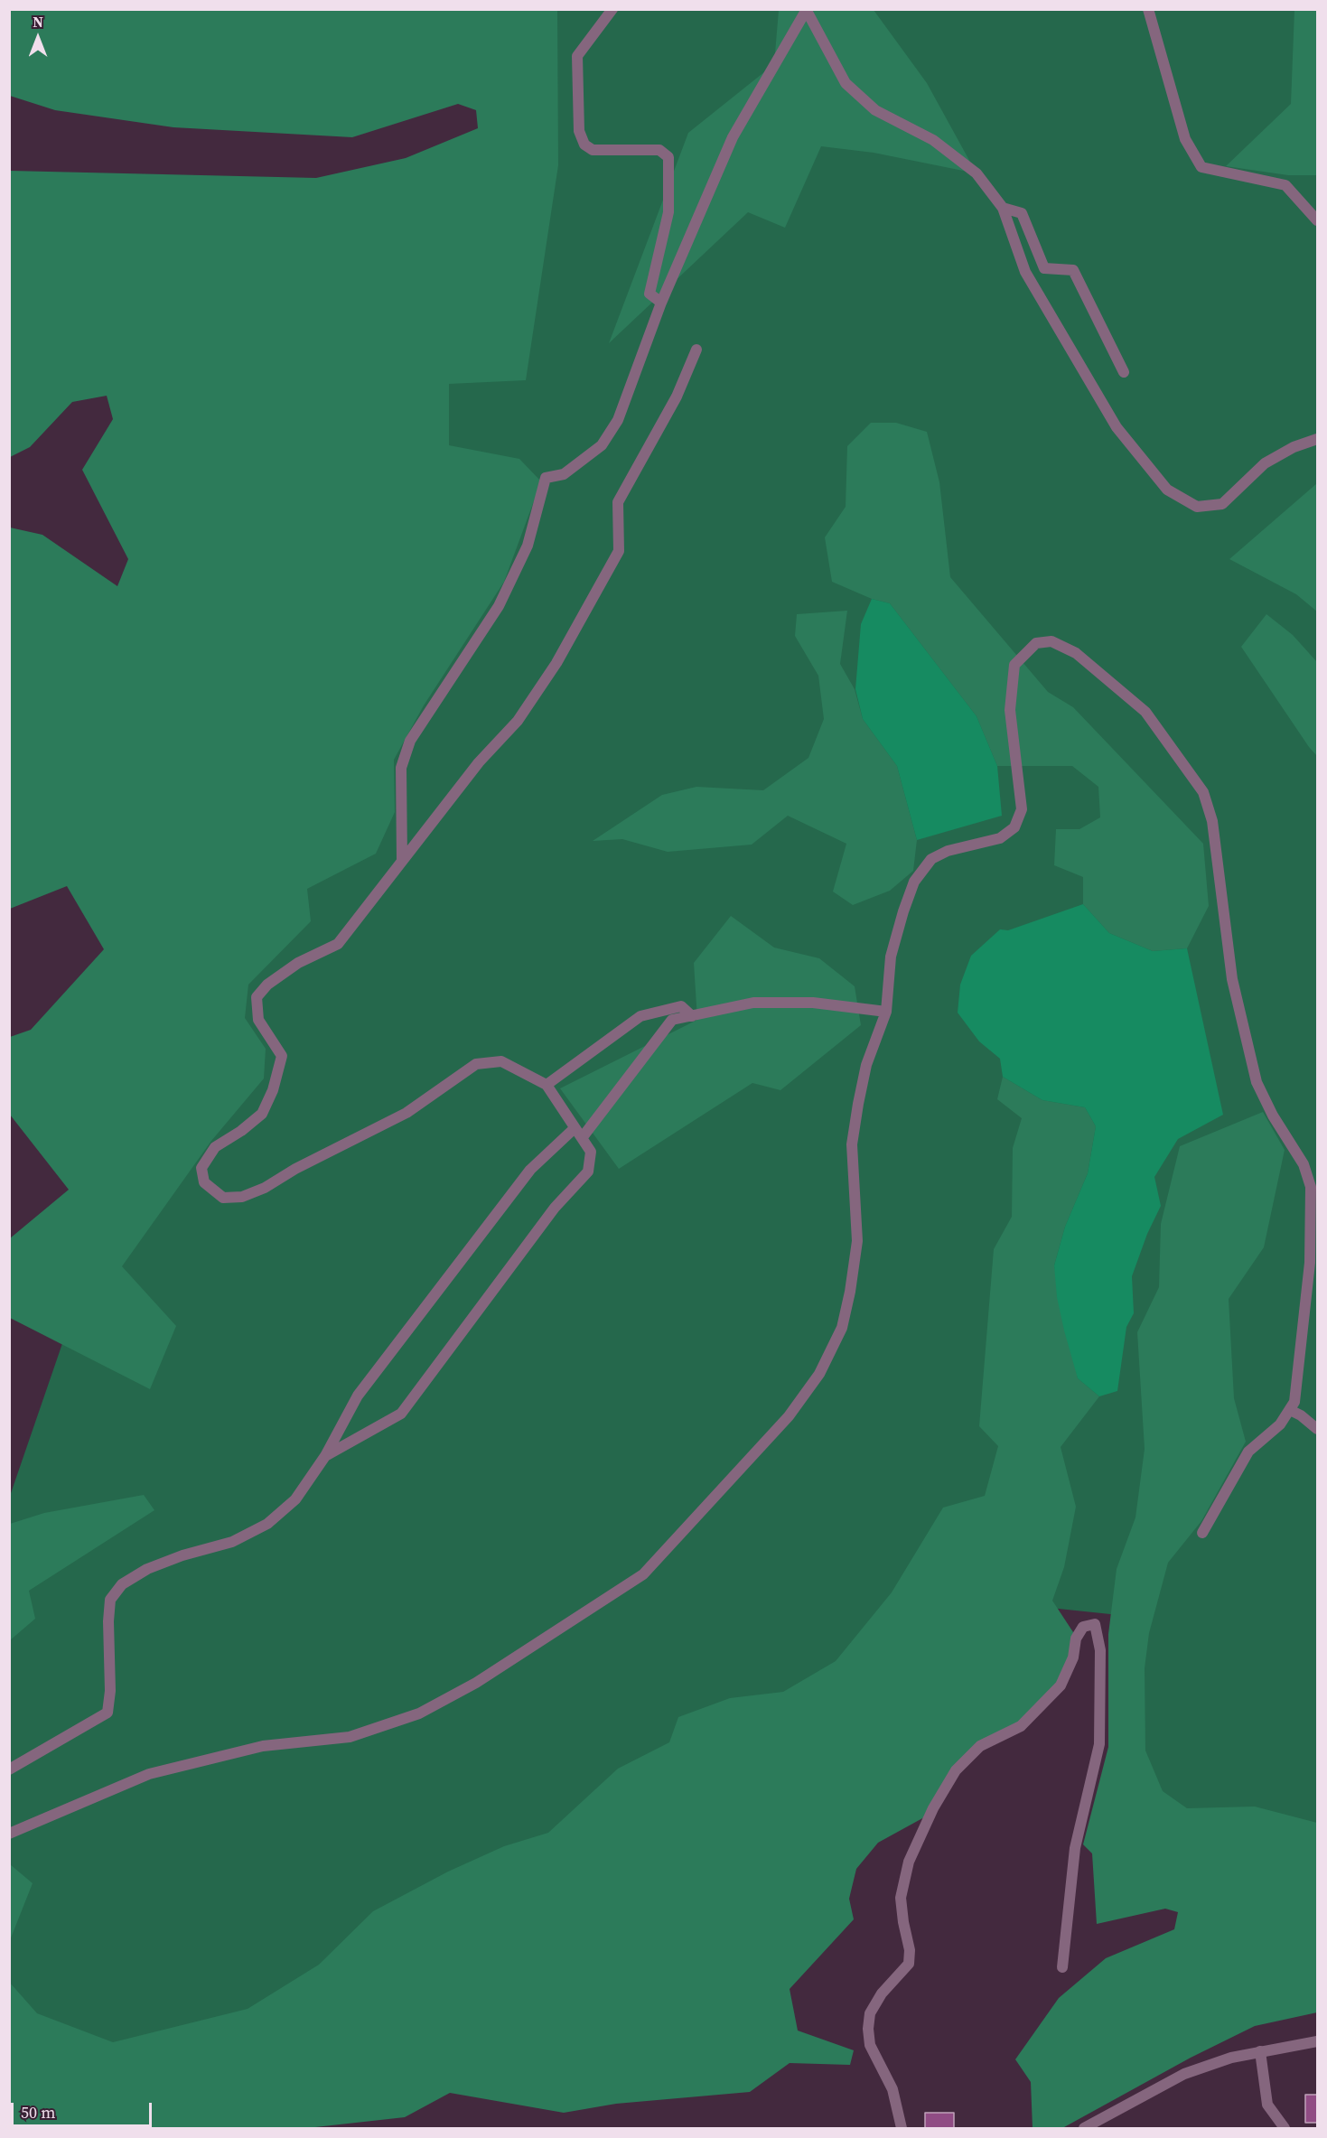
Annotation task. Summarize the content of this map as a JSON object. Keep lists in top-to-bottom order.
{
  "scale_bar": "50 m",
  "north": "top"
}
